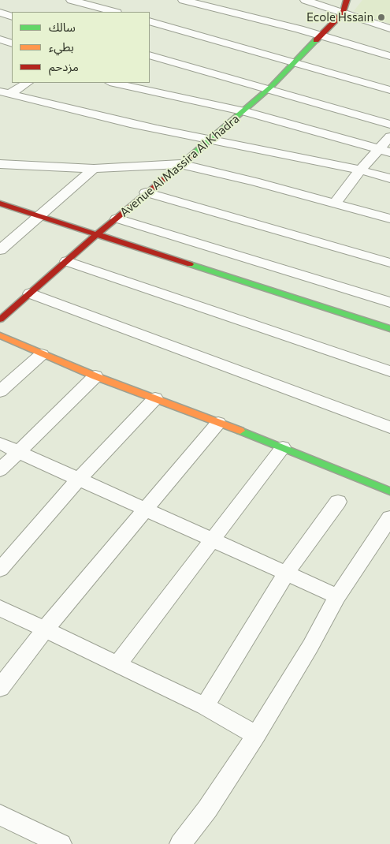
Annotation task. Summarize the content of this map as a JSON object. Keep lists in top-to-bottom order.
{
  "streets": {
    "street": ["Avenue Al Massira Al Khadra"]
  },
  "places": ["Ecole Hssain"],
  "legend": ["سالك", "بطيء", "مزدحم"]
}
